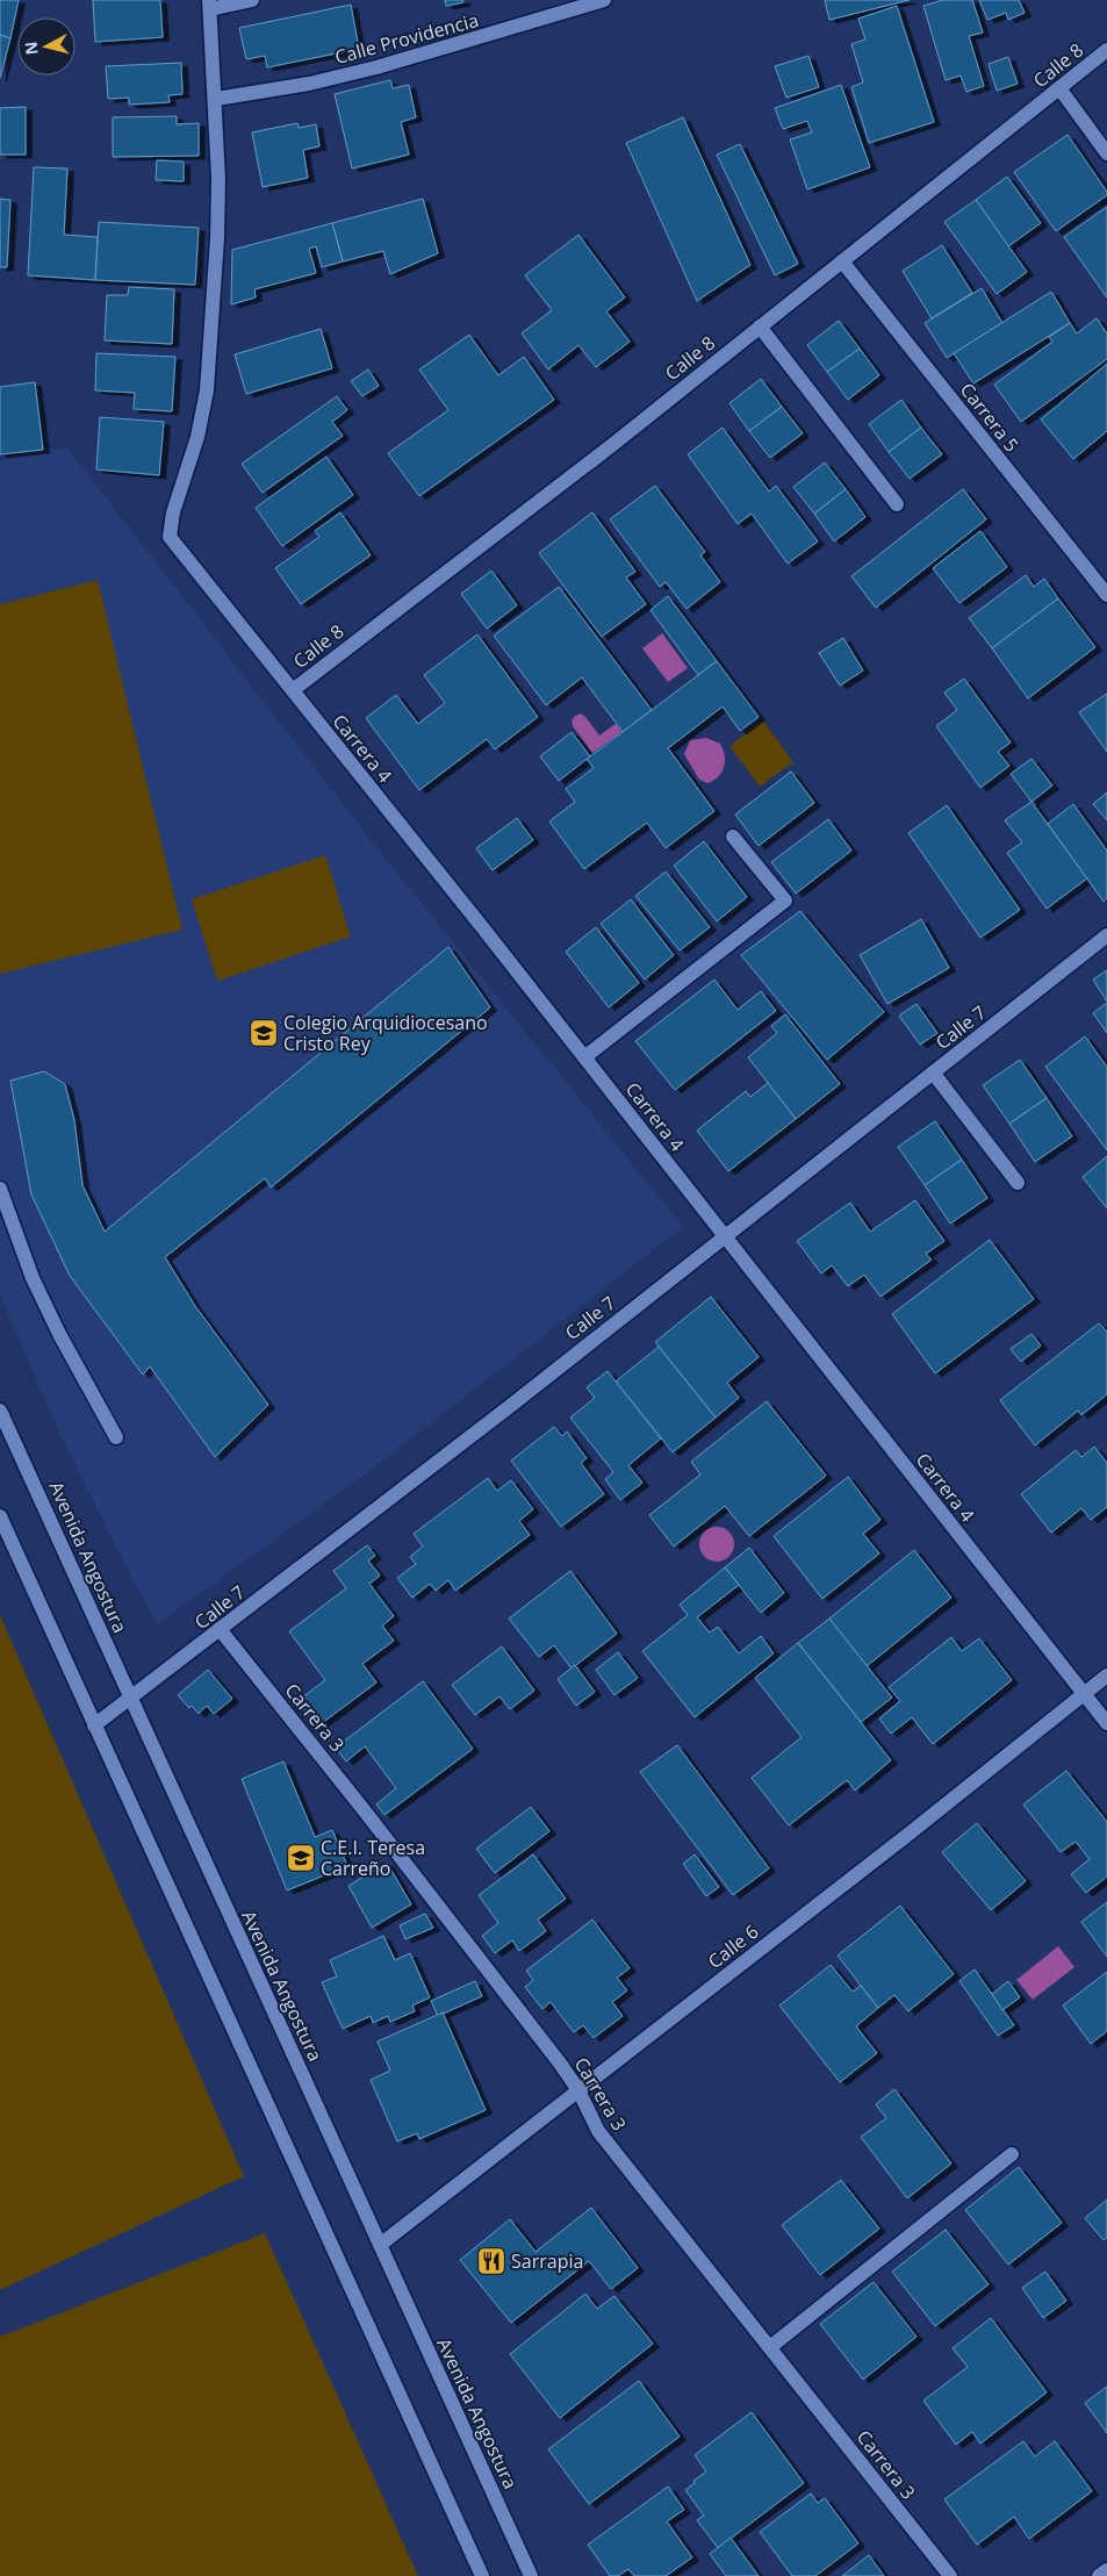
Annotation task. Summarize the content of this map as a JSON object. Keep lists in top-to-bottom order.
{
  "streets": {
    "street": [
      "Calle Providencia",
      "Calle 8",
      "Carrera 5",
      "Carrera 4",
      "Calle 7",
      "Avenida Angostura",
      "Carrera 3",
      "Calle 6"
    ]
  },
  "crossings": [
    ["Calle Providencia", "Carrera 4"],
    ["Calle 8", "Carrera 5"],
    ["Calle 8", "Carrera 4"],
    ["Carrera 4", "Calle 7"],
    ["Carrera 4", "Calle 6"],
    ["Calle 7", "Avenida Angostura"],
    ["Calle 7", "Carrera 3"],
    ["Avenida Angostura", "Calle 6"],
    ["Carrera 3", "Calle 6"]
  ],
  "places": {
    "school or university": ["Colegio Arquidiocesano Cristo Rey", "C.E.I. Teresa Carreño"],
    "restaurant": ["Sarrapia"]
  },
  "north": "left"
}
